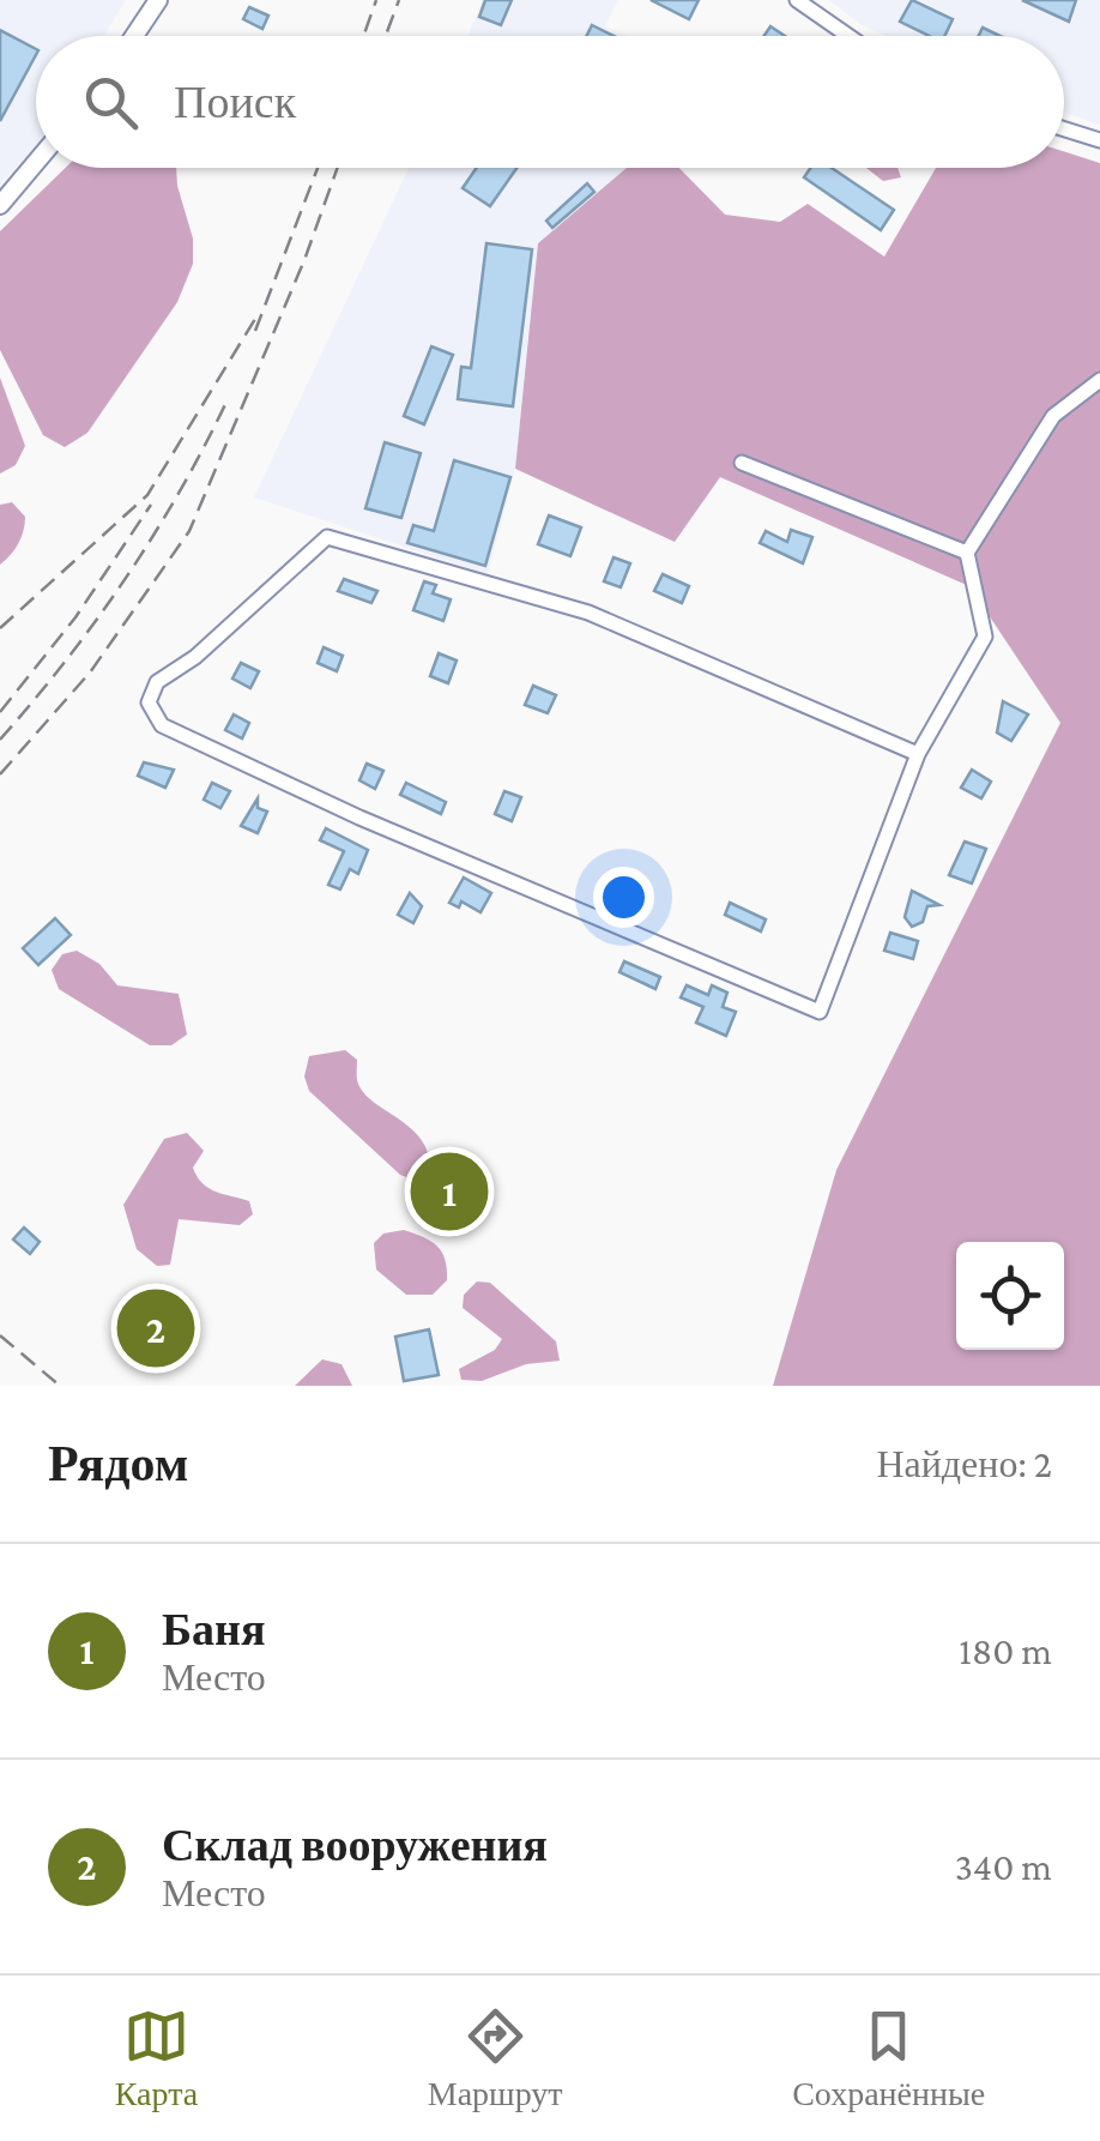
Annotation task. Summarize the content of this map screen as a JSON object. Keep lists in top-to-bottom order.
{
  "page": {
    "search": "Поиск",
    "pins": ["1", "2"],
    "heading": ["Рядом", "Найдено: 2"],
    "list": [
      {
        "mark": "1",
        "name": "Баня",
        "note": "Место",
        "value": "180 m"
      },
      {
        "mark": "2",
        "name": "Склад вооружения",
        "note": "Место",
        "value": "340 m"
      }
    ],
    "nav": ["Карта", "Маршрут", "Сохранённые"]
  }
}
